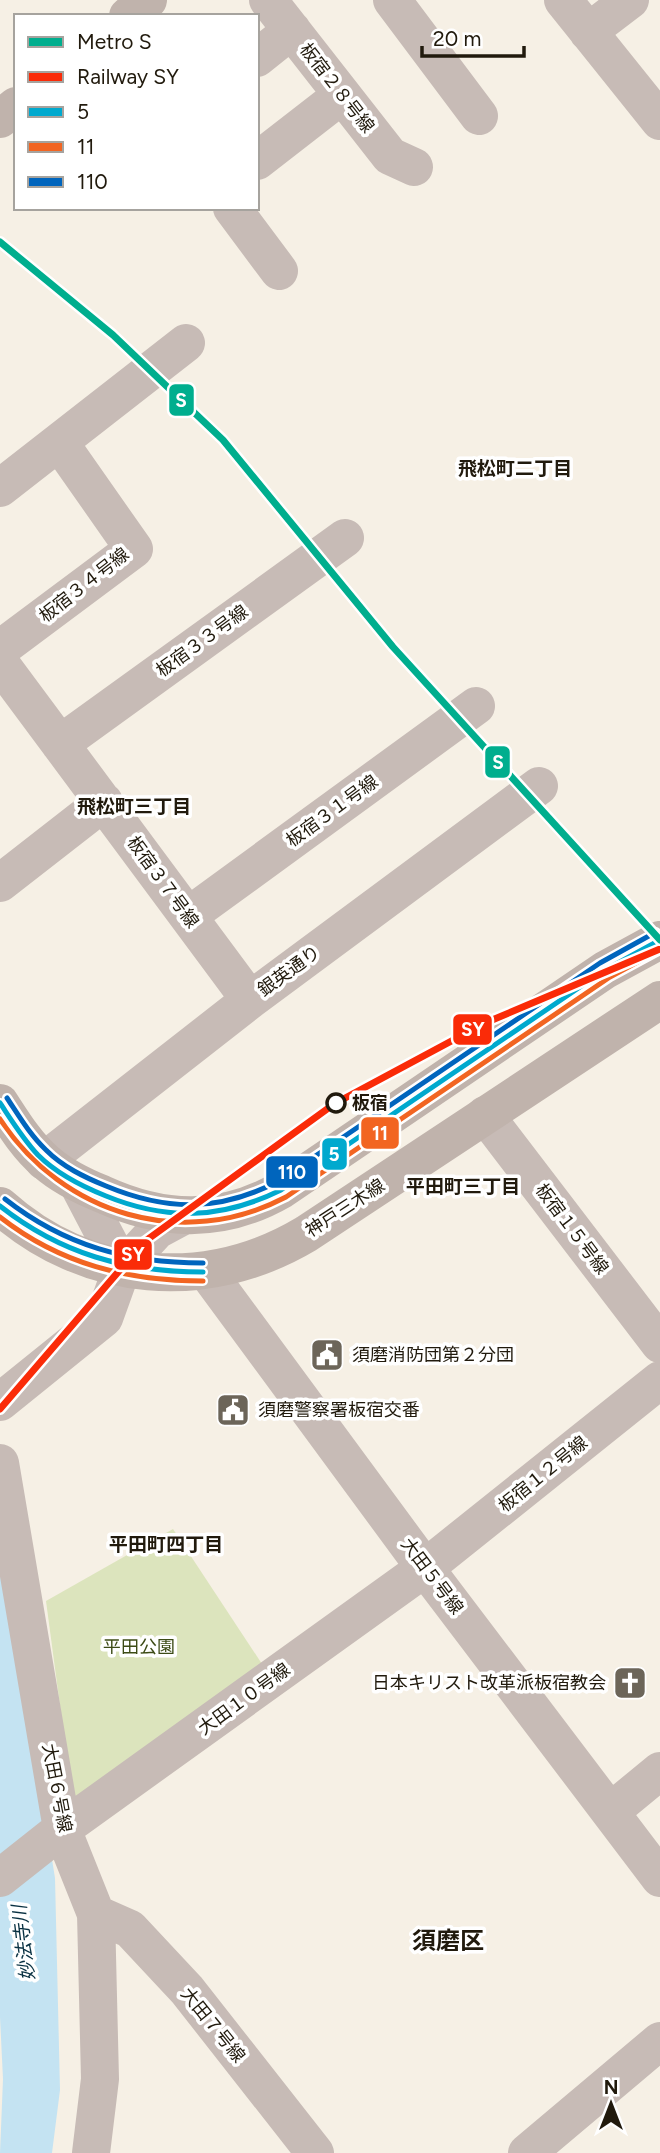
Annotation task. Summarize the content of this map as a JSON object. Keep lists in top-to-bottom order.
{
  "streets": {
    "main road": ["神戸三木線"],
    "street": [
      "板宿２８号線",
      "板宿３４号線",
      "板宿３３号線",
      "板宿３１号線",
      "板宿３７号線",
      "銀英通り",
      "板宿１５号線",
      "板宿１２号線",
      "大田５号線",
      "大田１０号線",
      "大田６号線",
      "大田７号線"
    ]
  },
  "crossings": [
    ["板宿３３号線", "板宿３７号線"],
    ["板宿３１号線", "板宿３７号線"],
    ["板宿３７号線", "銀英通り"],
    ["神戸三木線", "板宿１５号線"],
    ["神戸三木線", "大田５号線"],
    ["板宿１２号線", "大田５号線"],
    ["板宿１２号線", "大田１０号線"],
    ["大田５号線", "大田１０号線"],
    ["大田１０号線", "大田６号線"],
    ["大田６号線", "大田７号線"]
  ],
  "districts": [
    "飛松町二丁目",
    "飛松町三丁目",
    "平田町三丁目",
    "平田町四丁目",
    "須磨区"
  ],
  "water": ["妙法寺川"],
  "parks": ["平田公園"],
  "places": {
    "other": ["板宿"],
    "public building": ["須磨消防団第２分団", "須磨警察署板宿交番"],
    "church": ["日本キリスト改革派板宿教会"]
  },
  "lines": [
    "metro line S",
    "transit line 110",
    "transit line 5",
    "rail line SY",
    "transit line 11"
  ],
  "legend": [
    "Metro S",
    "Railway SY",
    "5",
    "11",
    "110"
  ],
  "scale_bar": "20 m",
  "north": "top"
}
